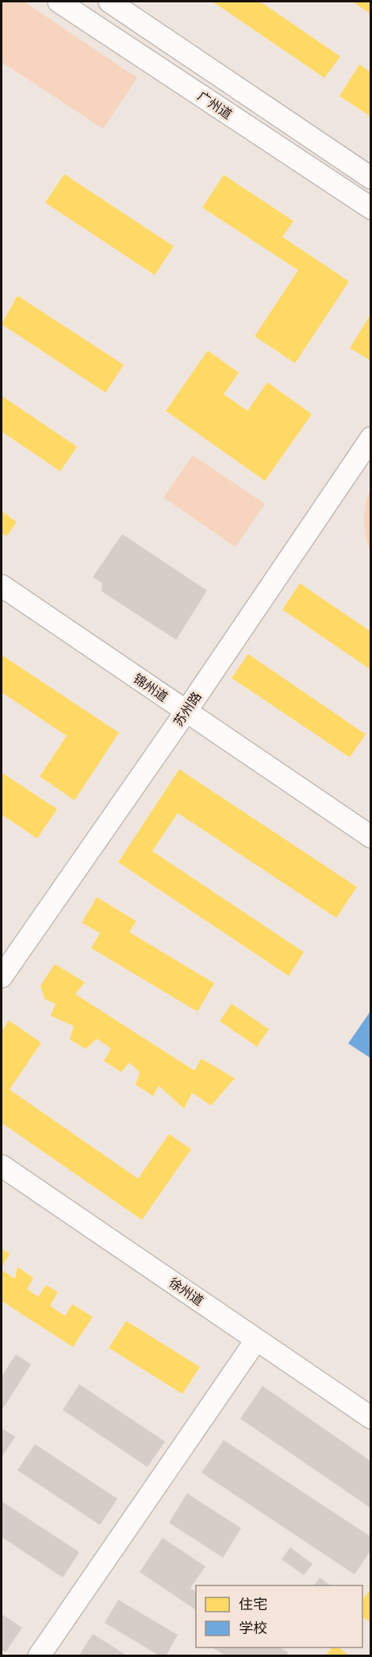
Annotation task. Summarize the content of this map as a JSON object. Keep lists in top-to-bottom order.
{
  "streets": {
    "street": [
      "广州道",
      "锦州道",
      "苏州路",
      "徐州道"
    ]
  },
  "crossings": [
    ["锦州道", "苏州路"]
  ],
  "legend": ["住宅", "学校"]
}
